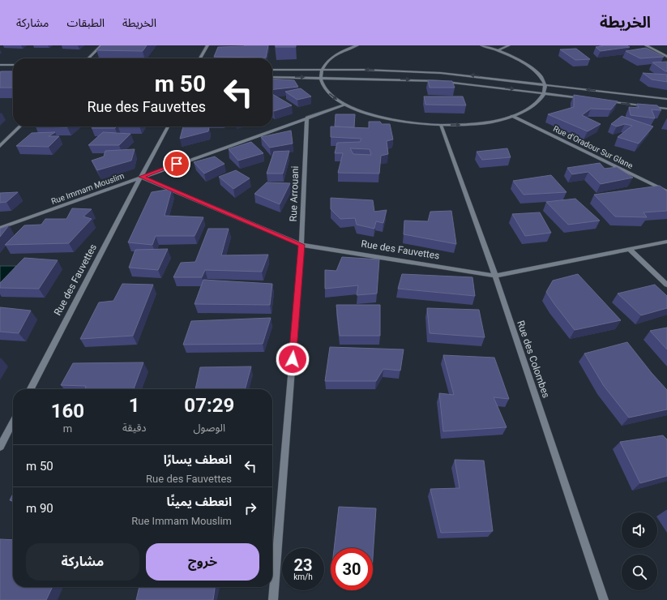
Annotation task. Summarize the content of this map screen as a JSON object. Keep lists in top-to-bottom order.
{
  "streets": {
    "street": [
      "Rue d'Oradour Sur Glane",
      "Rue Immam Mouslim",
      "Rue Arrouani",
      "Rue des Fauvettes",
      "Rue des Colombes"
    ]
  },
  "crossings": [
    ["Rue Immam Mouslim", "Rue Arrouani"],
    ["Rue Immam Mouslim", "Rue des Fauvettes"],
    ["Rue Arrouani", "Rue des Fauvettes"],
    ["Rue des Fauvettes", "Rue des Colombes"]
  ],
  "page": {
    "header": "الخريطة",
    "nav": ["الخريطة", "الطبقات", "مشاركة"],
    "turn": ["50 m", "Rue des Fauvettes"],
    "eta": [
      "07:29",
      "الوصول",
      "1",
      "دقيقة",
      "160",
      "m"
    ],
    "list": [
      {
        "name": "انعطف يسارًا",
        "note": "Rue des Fauvettes",
        "value": "50 m"
      },
      {
        "name": "انعطف يمينًا",
        "note": "Rue Immam Mouslim",
        "value": "90 m"
      }
    ],
    "buttons": ["خروج", "مشاركة"],
    "speed": "23 km/h",
    "limit": "30"
  }
}
